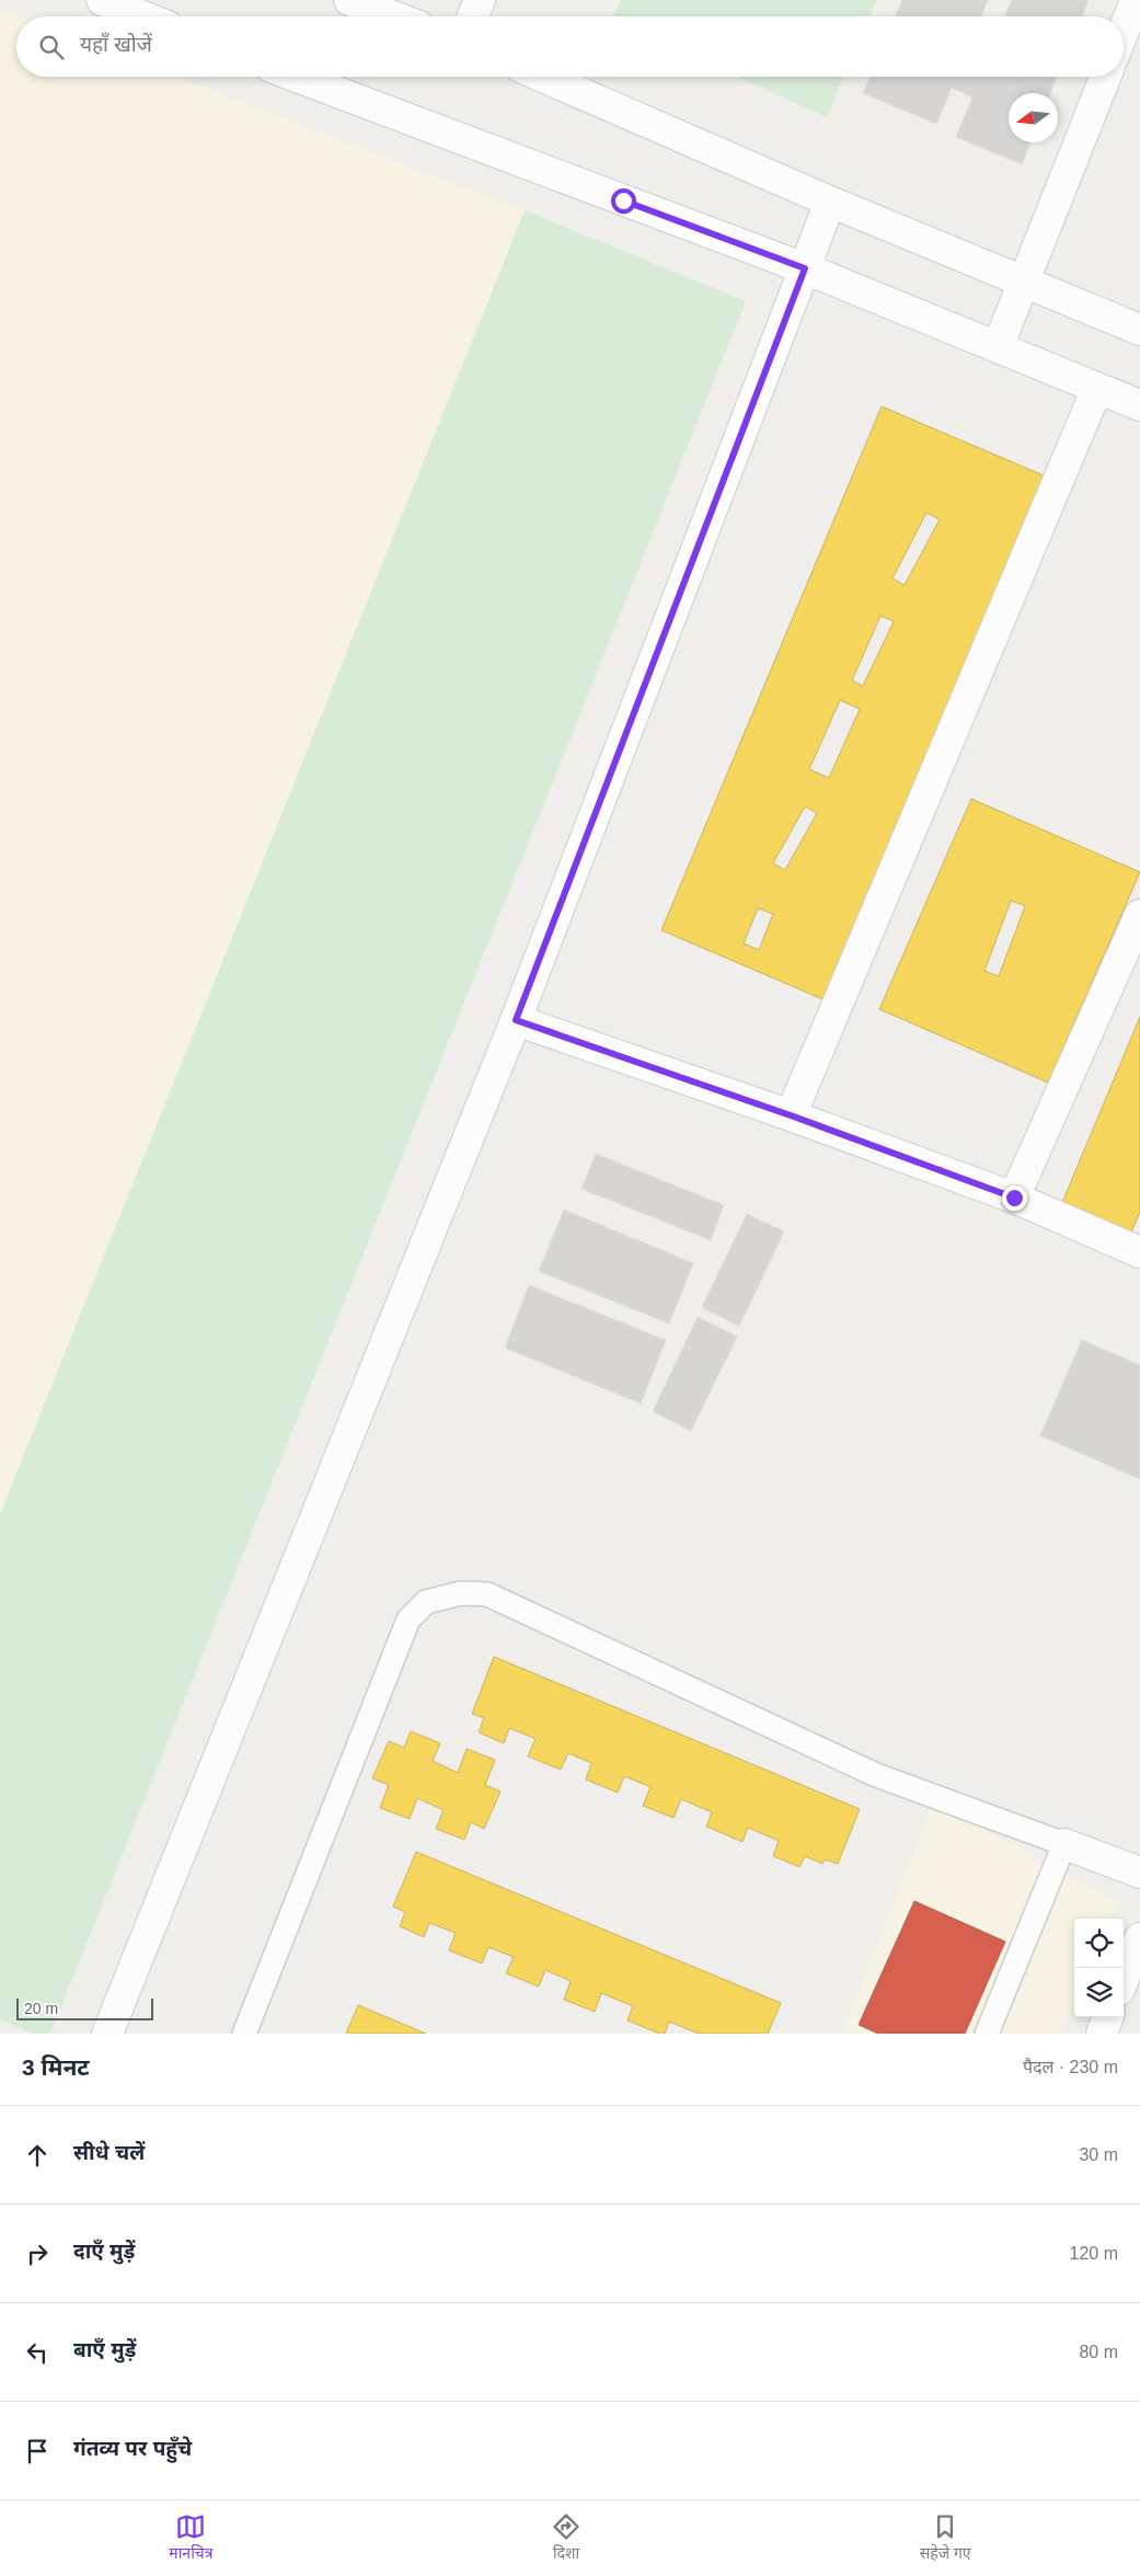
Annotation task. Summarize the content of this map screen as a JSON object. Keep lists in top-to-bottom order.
{
  "scale_bar": "20 m",
  "north": "left",
  "page": {
    "search": "यहाँ खोजें",
    "scale": "20 m",
    "heading": ["3 मिनट", "पैदल · 230 m"],
    "list": [
      ["सीधे चलें", "30 m"],
      ["दाएँ मुड़ें", "120 m"],
      ["बाएँ मुड़ें", "80 m"],
      "गंतव्य पर पहुँचे"
    ],
    "nav": ["मानचित्र", "दिशा", "सहेजे गए"]
  }
}
